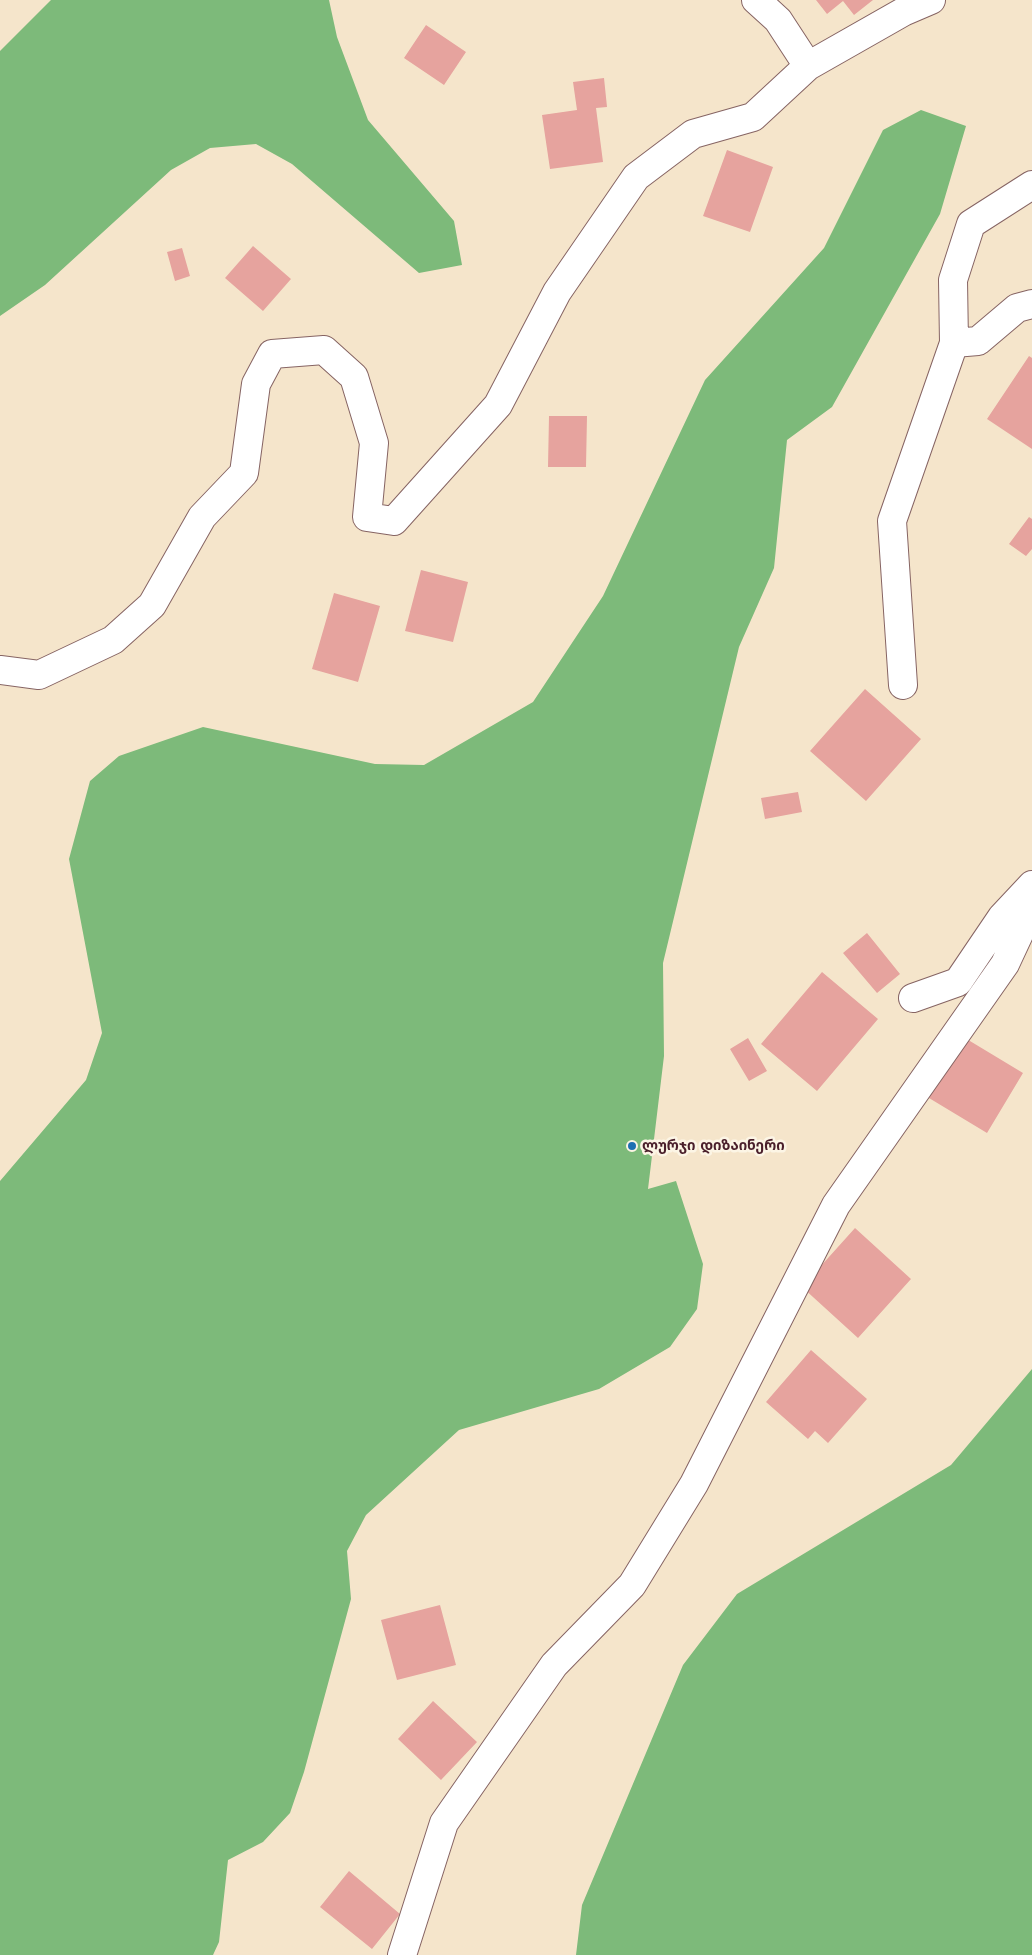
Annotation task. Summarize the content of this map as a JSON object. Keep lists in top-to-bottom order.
{
  "places": ["ლურჯი დიზაინერი"]
}
